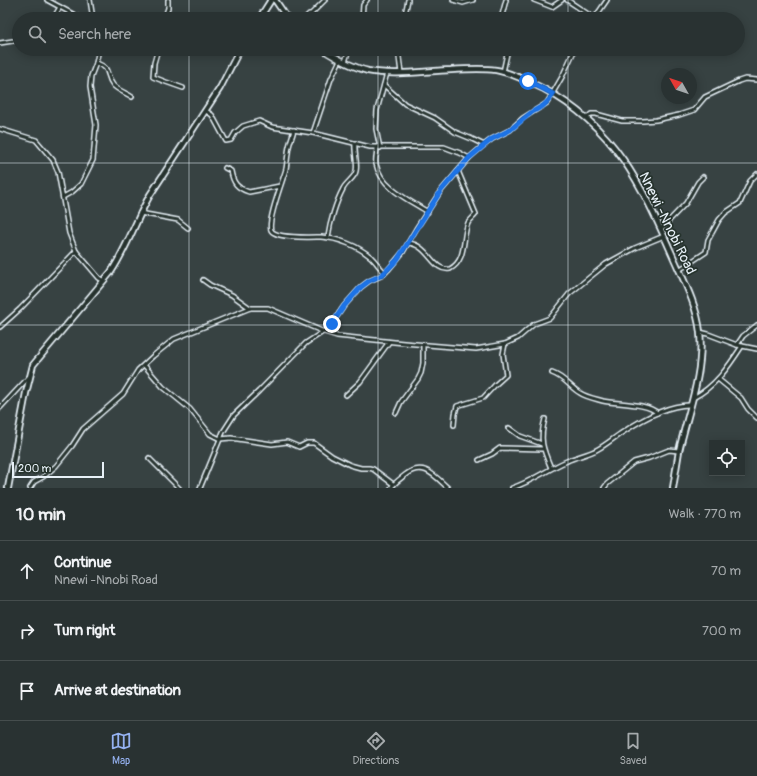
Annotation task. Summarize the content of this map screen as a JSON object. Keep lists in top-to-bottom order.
{
  "streets": {
    "main road": ["Nnewi -Nnobi Road"]
  },
  "scale_bar": "200 m",
  "north": "top left",
  "page": {
    "search": "Search here",
    "scale": "200 m",
    "heading": ["10 min", "Walk · 770 m"],
    "list": [
      ["Continue", "Nnewi -Nnobi Road", "70 m"],
      ["Turn right", "700 m"],
      "Arrive at destination"
    ],
    "nav": ["Map", "Directions", "Saved"]
  }
}
